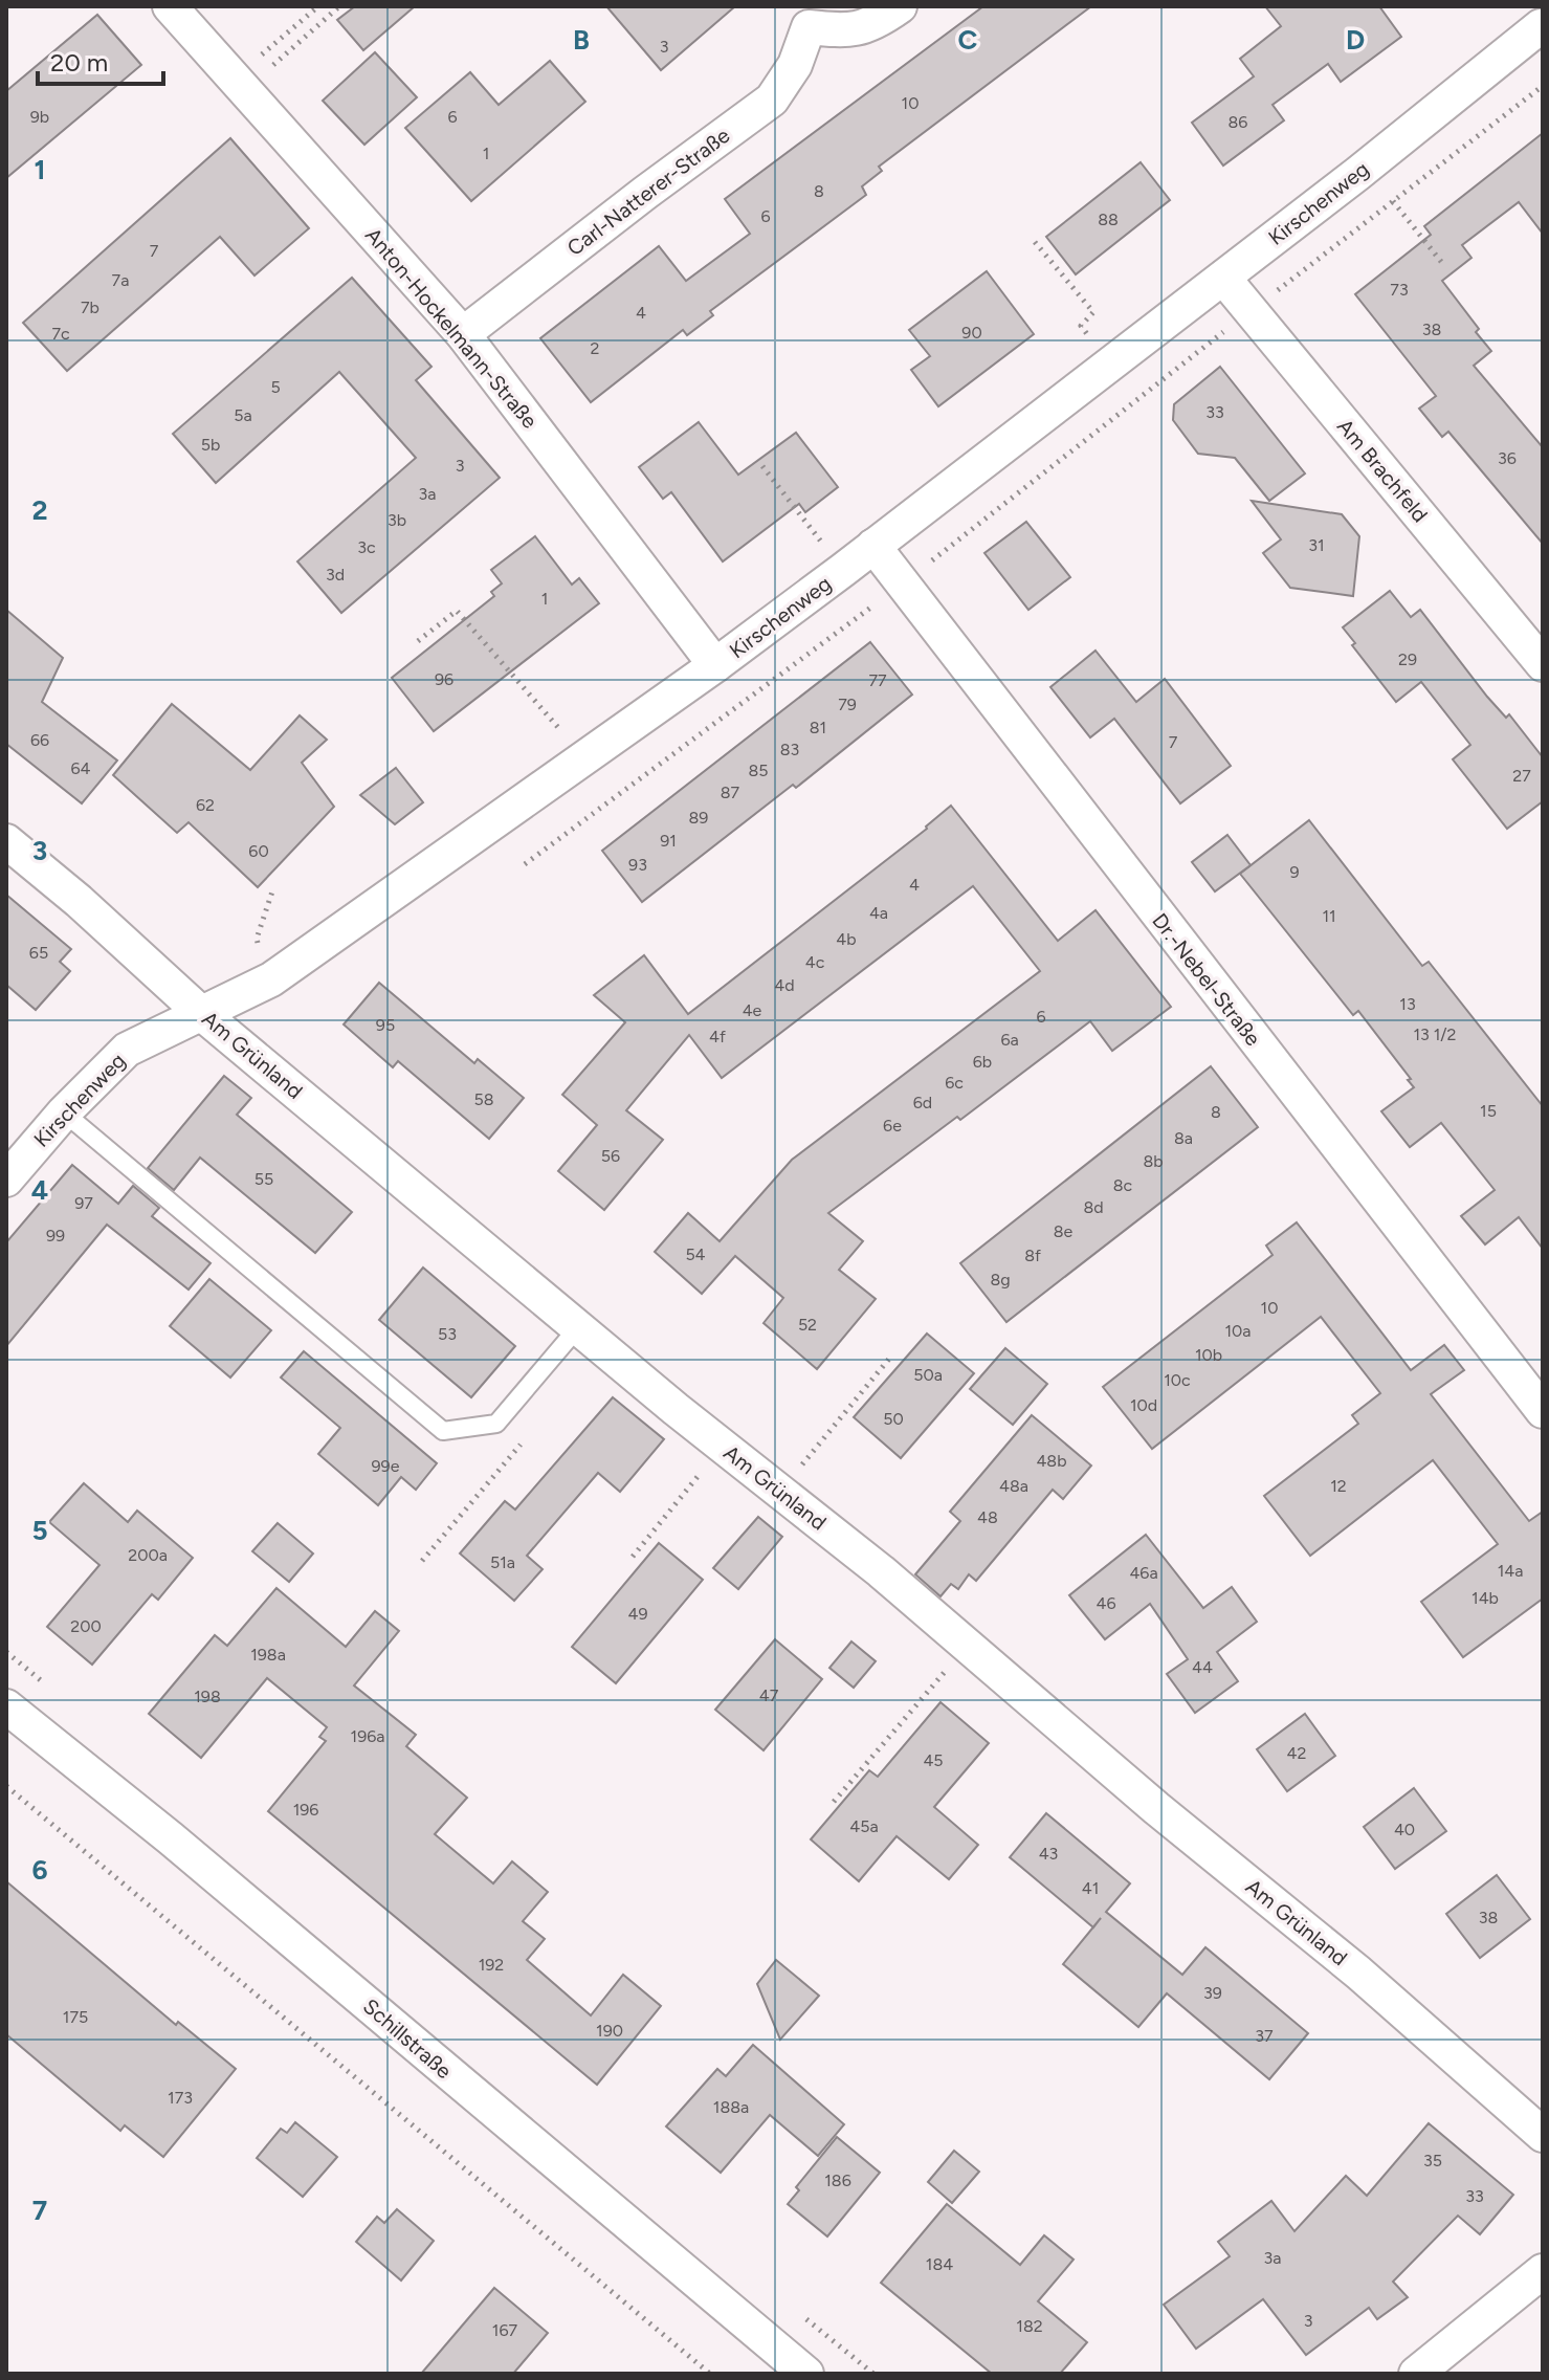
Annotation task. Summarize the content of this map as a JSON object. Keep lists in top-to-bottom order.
{
  "streets": {
    "street": [
      "Carl-Natterer-Straße",
      "Kirschenweg",
      "Anton-Hockelmann-Straße",
      "Am Brachfeld",
      "Dr.-Nebel-Straße",
      "Am Grünland",
      "Schillstraße"
    ]
  },
  "crossings": [
    ["Carl-Natterer-Straße", "Anton-Hockelmann-Straße"],
    ["Kirschenweg", "Anton-Hockelmann-Straße"],
    ["Kirschenweg", "Am Brachfeld"],
    ["Kirschenweg", "Dr.-Nebel-Straße"],
    ["Kirschenweg", "Am Grünland"]
  ],
  "house_numbers": [
    "3",
    "10",
    "9b",
    "6",
    "86",
    "1",
    "8",
    "6",
    "88",
    "7",
    "7a",
    "73",
    "7b",
    "4",
    "38",
    "90",
    "7c",
    "2",
    "5",
    "33",
    "5a",
    "5b",
    "36",
    "3",
    "3a",
    "3b",
    "31",
    "3c",
    "3d",
    "1",
    "29",
    "96",
    "77",
    "79",
    "81",
    "66",
    "7",
    "83",
    "64",
    "85",
    "27",
    "87",
    "62",
    "89",
    "91",
    "60",
    "93",
    "9",
    "4",
    "4a",
    "11",
    "4b",
    "65",
    "4c",
    "4d",
    "13",
    "4e",
    "6",
    "95",
    "13 1/2",
    "4f",
    "6a",
    "6b",
    "6c",
    "58",
    "6d",
    "15",
    "8",
    "6e",
    "8a",
    "56",
    "8b",
    "55",
    "8c",
    "97",
    "8d",
    "8e",
    "99",
    "54",
    "8f",
    "8g",
    "10",
    "52",
    "10a",
    "53",
    "10b",
    "50a",
    "10c",
    "10d",
    "50",
    "48b",
    "99e",
    "48a",
    "12",
    "48",
    "200a",
    "51a",
    "14a",
    "46a",
    "14b",
    "46",
    "49",
    "200",
    "198a",
    "44",
    "47",
    "198",
    "196a",
    "42",
    "45",
    "196",
    "45a",
    "40",
    "43",
    "41",
    "38",
    "192",
    "39",
    "175",
    "190",
    "37",
    "173",
    "188a",
    "35",
    "186",
    "33",
    "3a",
    "184",
    "3",
    "182",
    "167"
  ],
  "scale_bar": "20 m",
  "grid": {
    "columns": ["B", "C", "D"],
    "rows": [
      "1",
      "2",
      "3",
      "4",
      "5",
      "6",
      "7"
    ]
  }
}
